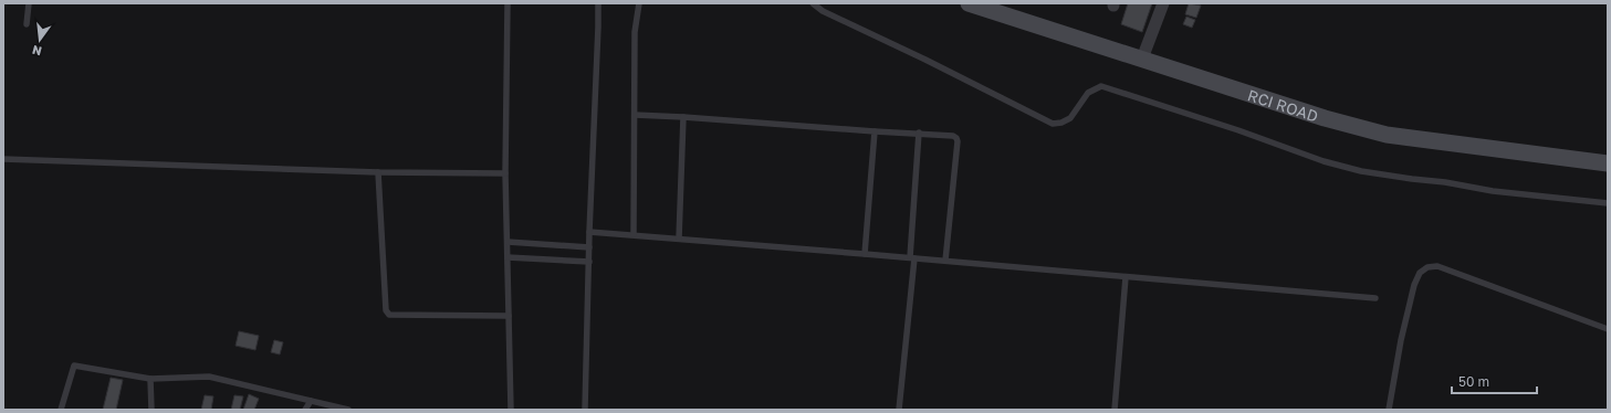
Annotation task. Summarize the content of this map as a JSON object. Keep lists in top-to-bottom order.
{
  "streets": {
    "street": ["RCI ROAD"]
  },
  "scale_bar": "50 m",
  "north": "bottom"
}
